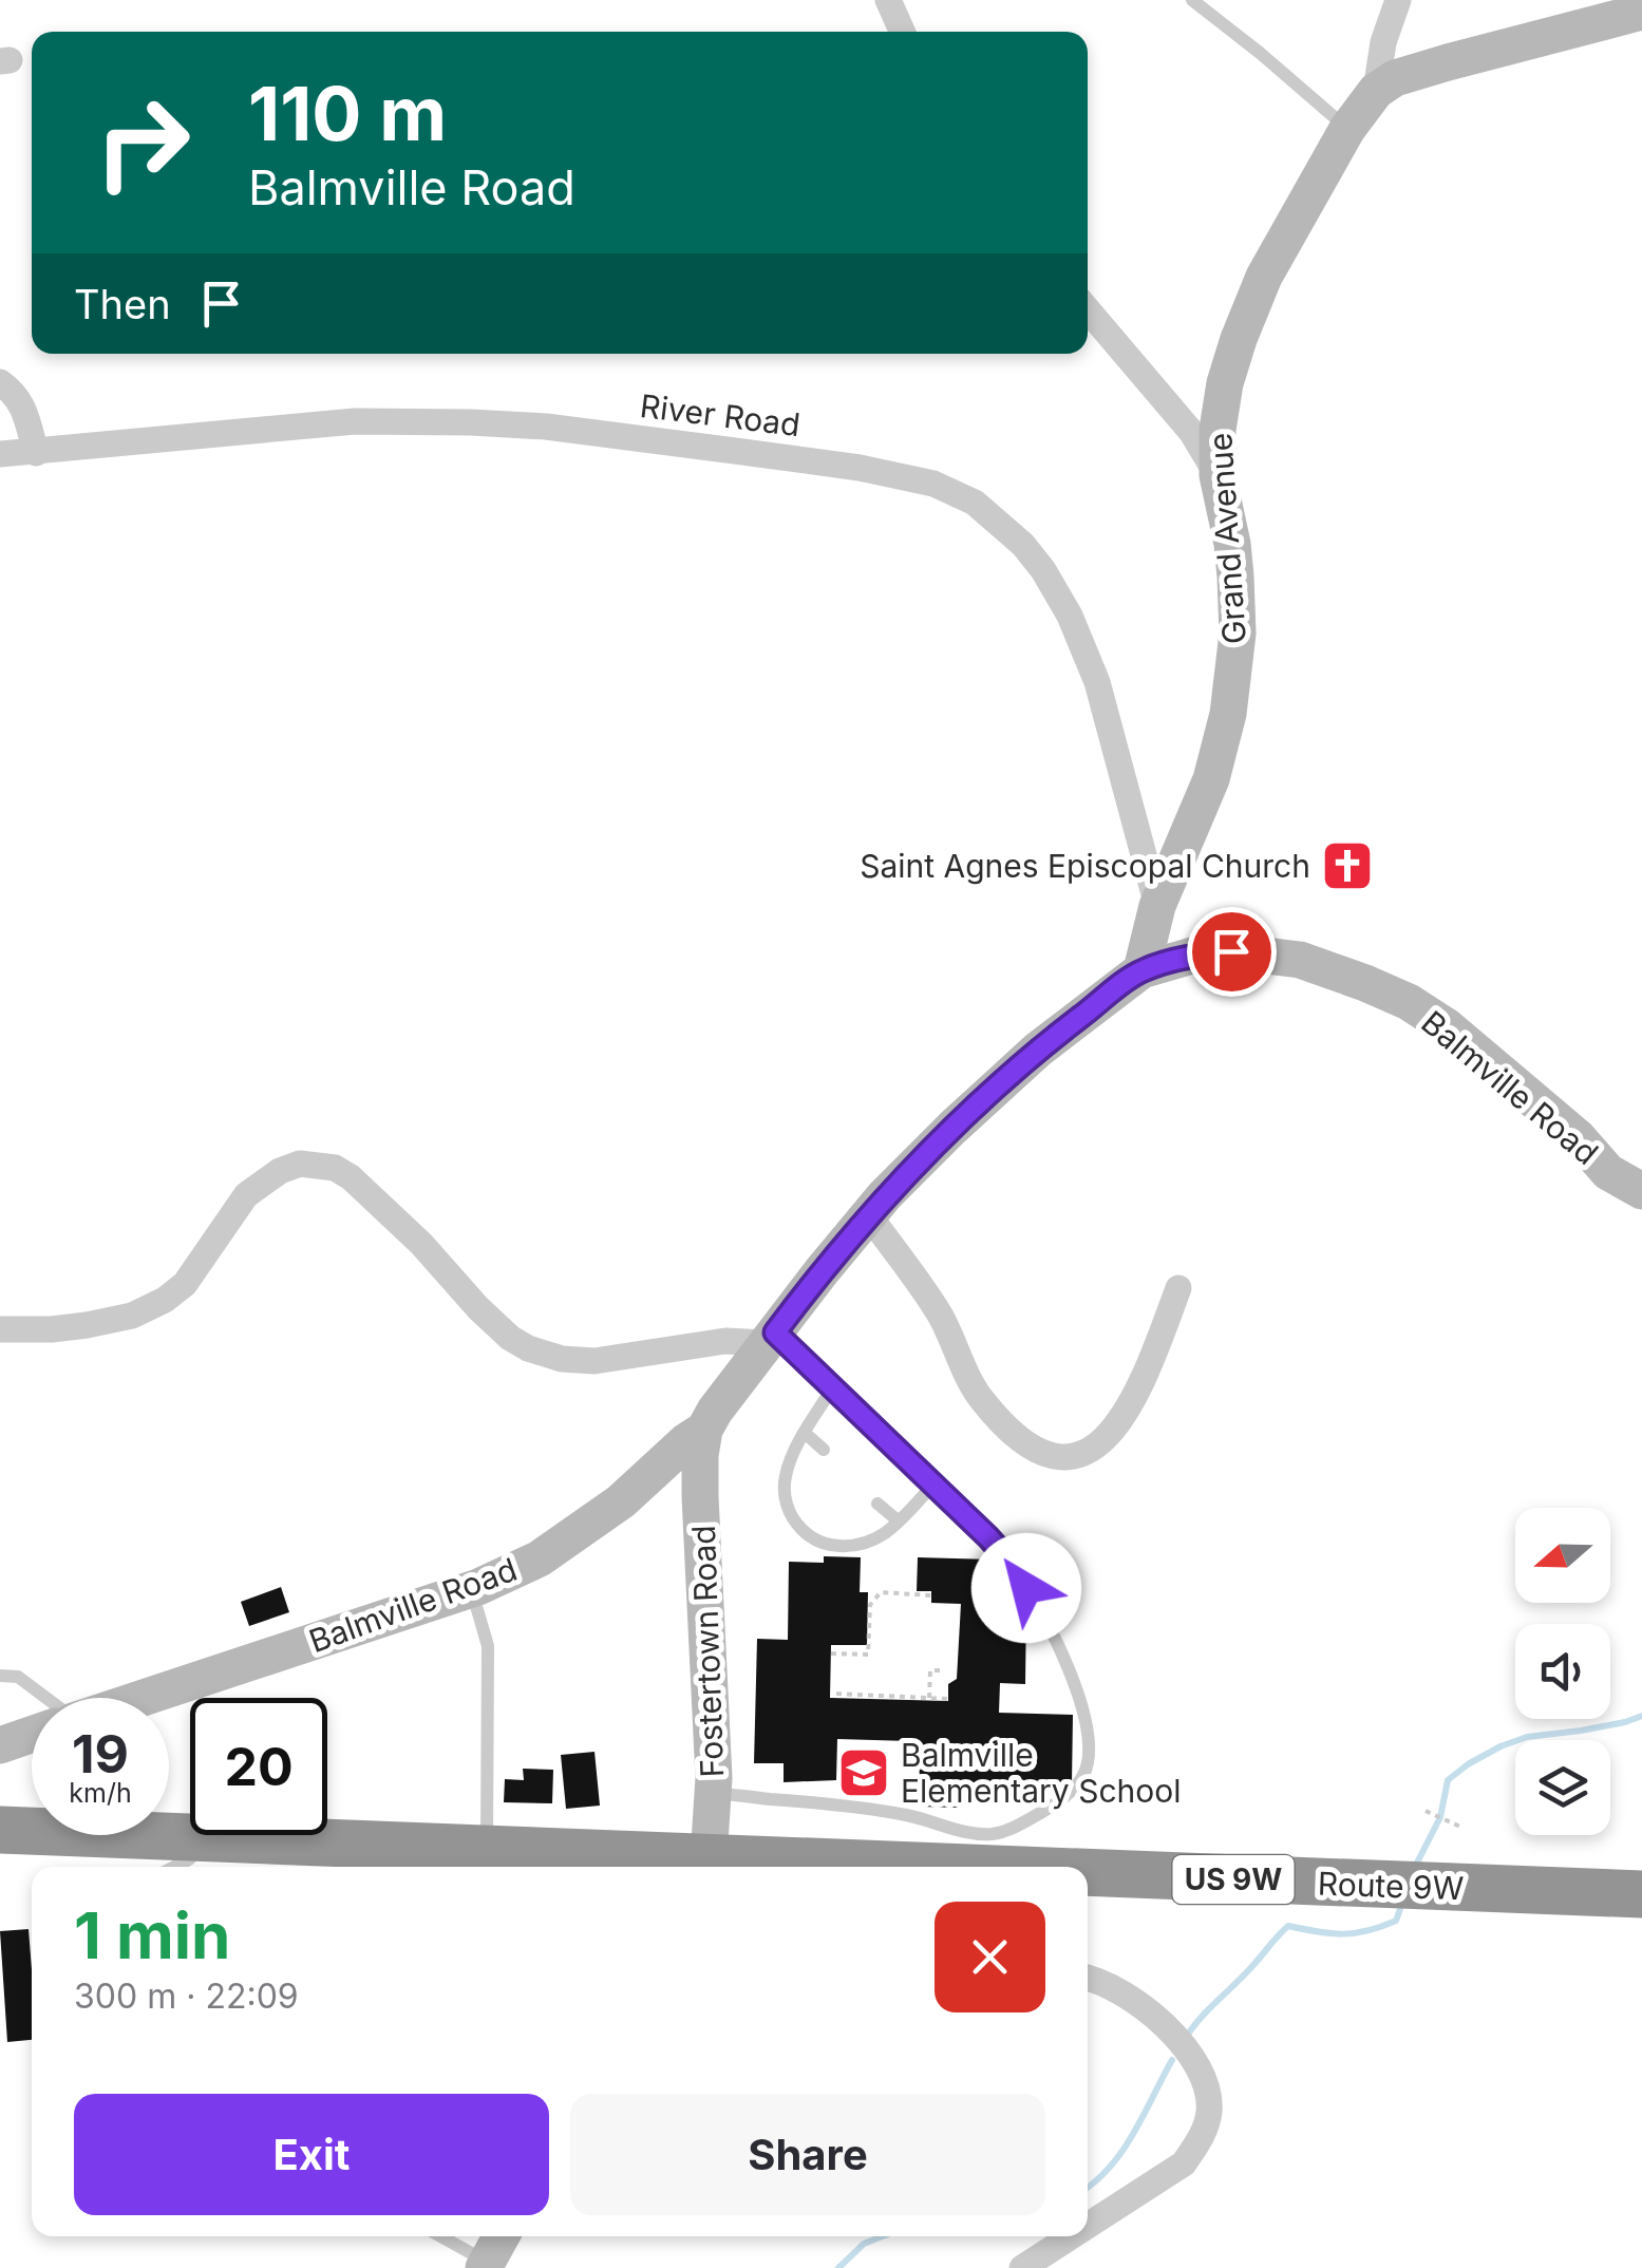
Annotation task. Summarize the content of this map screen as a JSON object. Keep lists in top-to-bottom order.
{
  "streets": {
    "highway": ["US 9W", "Route 9W"],
    "street": [
      "River Road",
      "Grand Avenue",
      "Balmville Road",
      "Fostertown Road"
    ]
  },
  "crossings": [
    ["River Road", "Grand Avenue"],
    ["Grand Avenue", "Balmville Road"],
    ["Balmville Road", "Fostertown Road"],
    ["Fostertown Road", "Route 9W"]
  ],
  "places": {
    "church": ["Saint Agnes Episcopal Church"],
    "school or university": ["Balmville Elementary School"]
  },
  "north": "left",
  "page": {
    "turn": ["110 m", "Balmville Road"],
    "then": "Then",
    "speed": "19 km/h",
    "limit": "20",
    "heading": ["1 min", "300 m · 22:09"],
    "buttons": ["Exit", "Share"]
  }
}
